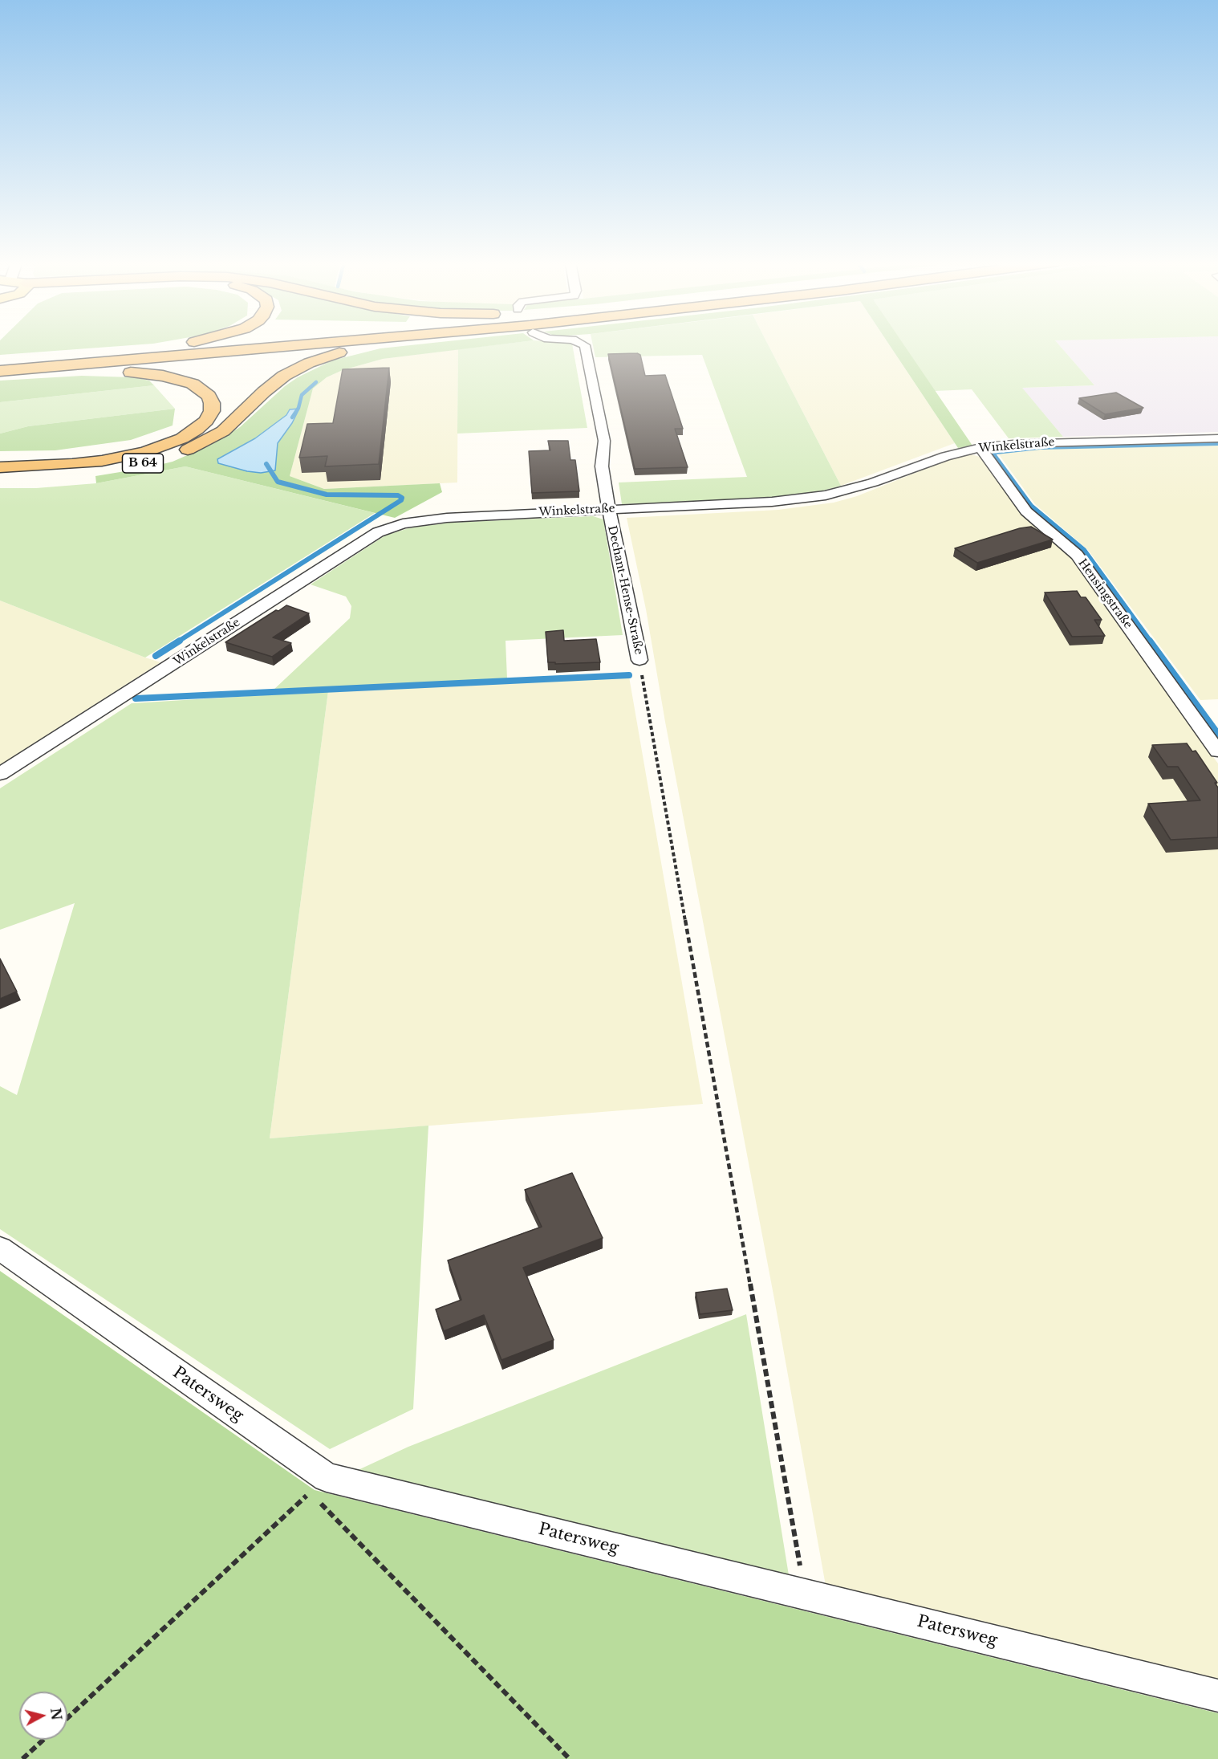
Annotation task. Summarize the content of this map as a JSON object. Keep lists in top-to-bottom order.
{
  "streets": {
    "highway": ["B 64"],
    "street": [
      "Winkelstraße",
      "Dechant-Hense-Straße",
      "Hensingstraße",
      "Patersweg"
    ]
  },
  "crossings": [
    ["Winkelstraße", "Dechant-Hense-Straße"],
    ["Winkelstraße", "Hensingstraße"]
  ],
  "north": "right"
}
